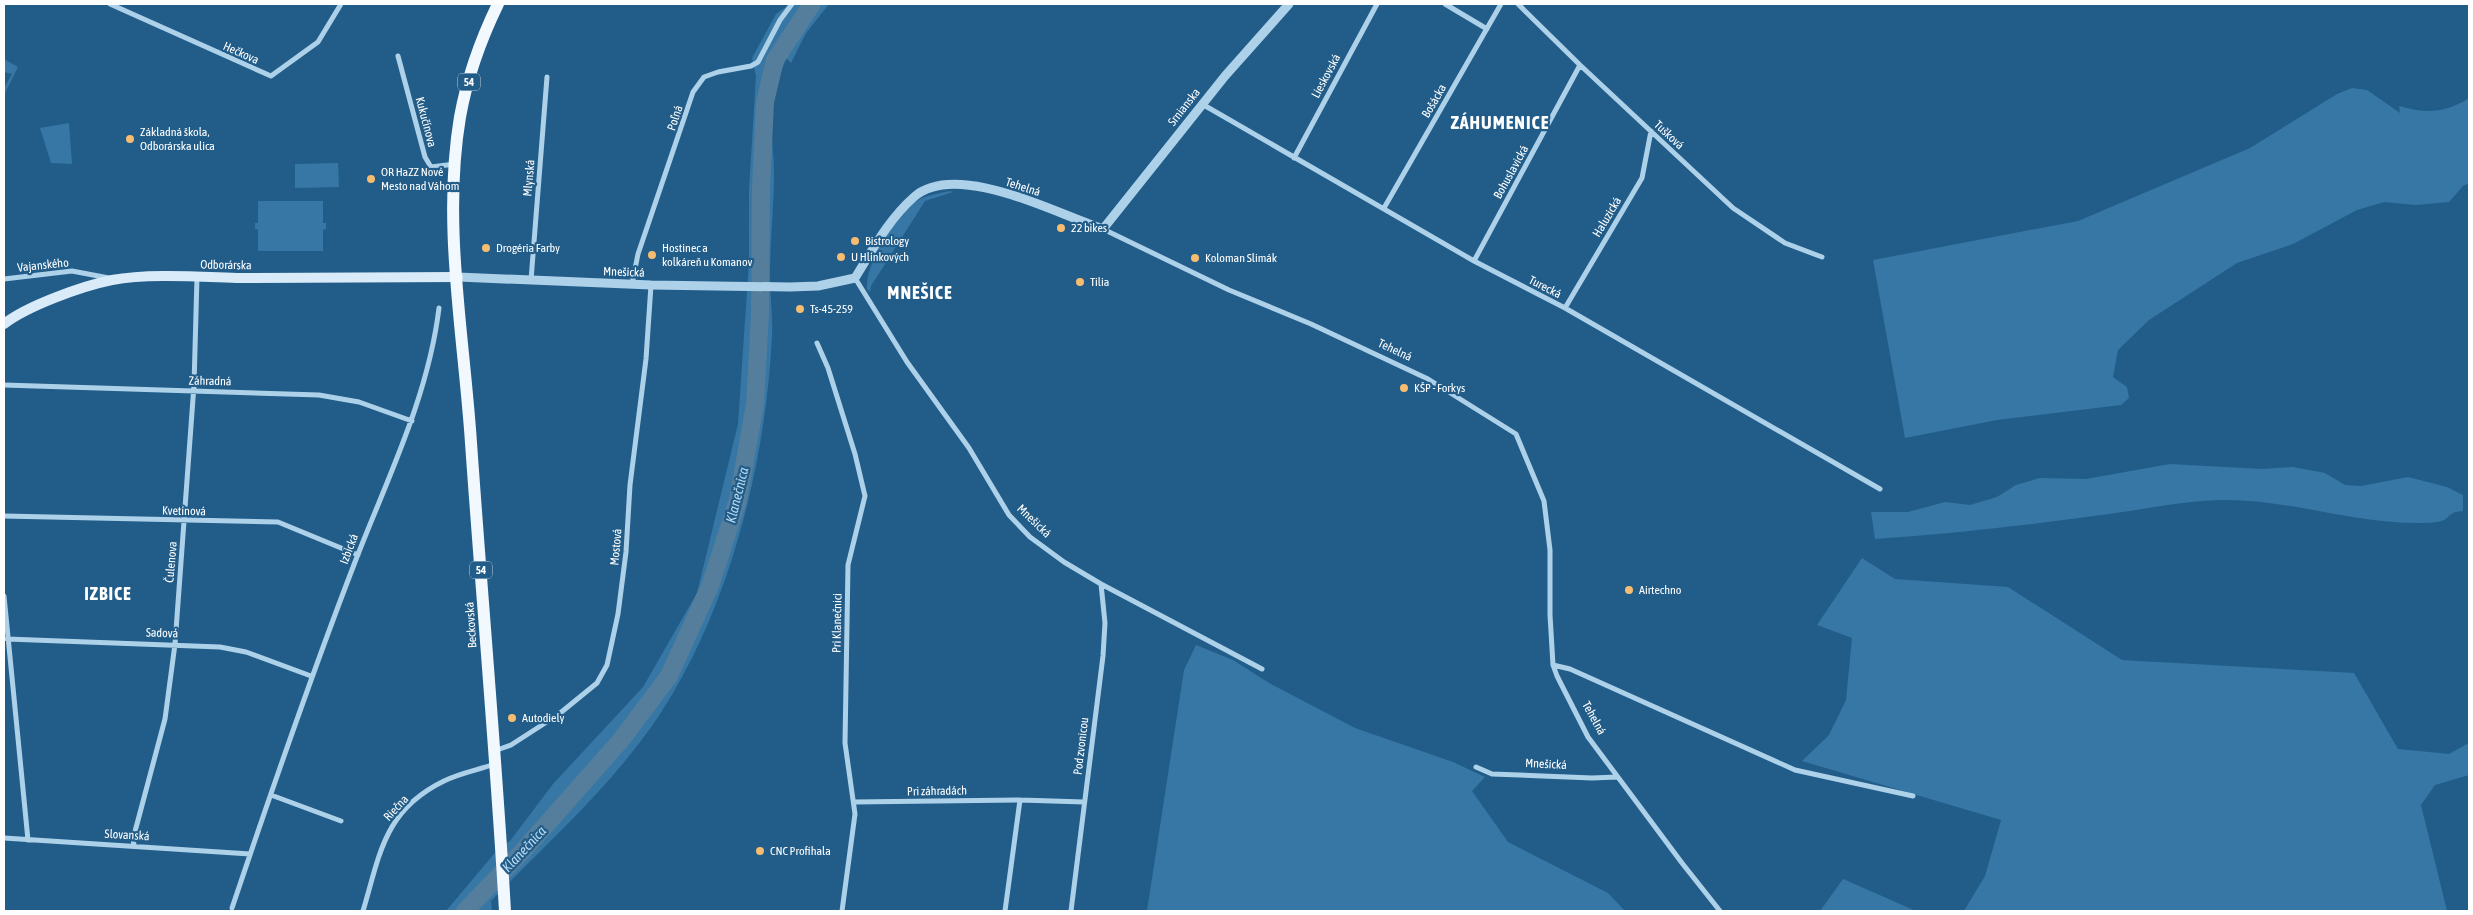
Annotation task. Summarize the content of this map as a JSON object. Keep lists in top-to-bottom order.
{
  "streets": {
    "main road": ["54", "Odborárska", "Beckovská"],
    "street": [
      "Hečkova",
      "Lieskovská",
      "Bošácka",
      "Srnianska",
      "Poľná",
      "Kukučínova",
      "Tušková",
      "Bohuslavická",
      "Mlynská",
      "Tehelná",
      "Haluzická",
      "Vajanského",
      "Mnešická",
      "Turecká",
      "Záhradná",
      "Kvetinová",
      "Mostová",
      "Izbická",
      "Čulenova",
      "Pri Klanečnici",
      "Sadová",
      "Pod zvonicou",
      "Pri záhradách",
      "Riečna",
      "Slovanská"
    ]
  },
  "crossings": [
    ["Lieskovská", "Turecká"],
    ["54", "Kukučínova"],
    ["54", "Odborárska"],
    ["54", "Mnešická"],
    ["54", "Beckovská"],
    ["Bošácka", "Turecká"],
    ["Srnianska", "Tehelná"],
    ["Srnianska", "Turecká"],
    ["Poľná", "Mnešická"],
    ["Tušková", "Bohuslavická"],
    ["Tušková", "Haluzická"],
    ["Bohuslavická", "Turecká"],
    ["Mlynská", "Mnešická"],
    ["Tehelná", "Mnešická"],
    ["Haluzická", "Turecká"],
    ["Vajanského", "Odborárska"],
    ["Odborárska", "Mnešická"],
    ["Odborárska", "Čulenova"],
    ["Odborárska", "Beckovská"],
    ["Mnešická", "Mostová"],
    ["Mnešická", "Beckovská"],
    ["Mnešická", "Pod zvonicou"],
    ["Záhradná", "Izbická"],
    ["Záhradná", "Čulenova"],
    ["Kvetinová", "Izbická"],
    ["Kvetinová", "Čulenova"],
    ["Mostová", "Beckovská"],
    ["Mostová", "Riečna"],
    ["Izbická", "Sadová"],
    ["Izbická", "Slovanská"],
    ["Čulenova", "Sadová"],
    ["Čulenova", "Slovanská"],
    ["Pri Klanečnici", "Pri záhradách"],
    ["Beckovská", "Riečna"],
    ["Pod zvonicou", "Pri záhradách"]
  ],
  "districts": ["ZÁHUMENICE", "MNEŠICE", "IZBICE"],
  "water": ["Klanečnica"],
  "places": [
    "Základná škola, Odborárska ulica",
    "OR HaZZ Nové Mesto nad Váhom",
    "22 bikes",
    "Bistrology",
    "Drogéria Farby",
    "Hostinec a kolkáreň u Komanov",
    "U Hlinkových",
    "Koloman Slimák",
    "Tilia",
    "Ts-45-259",
    "KŠP - Forkys",
    "Airtechno",
    "Autodiely",
    "CNC Profihala"
  ]
}
